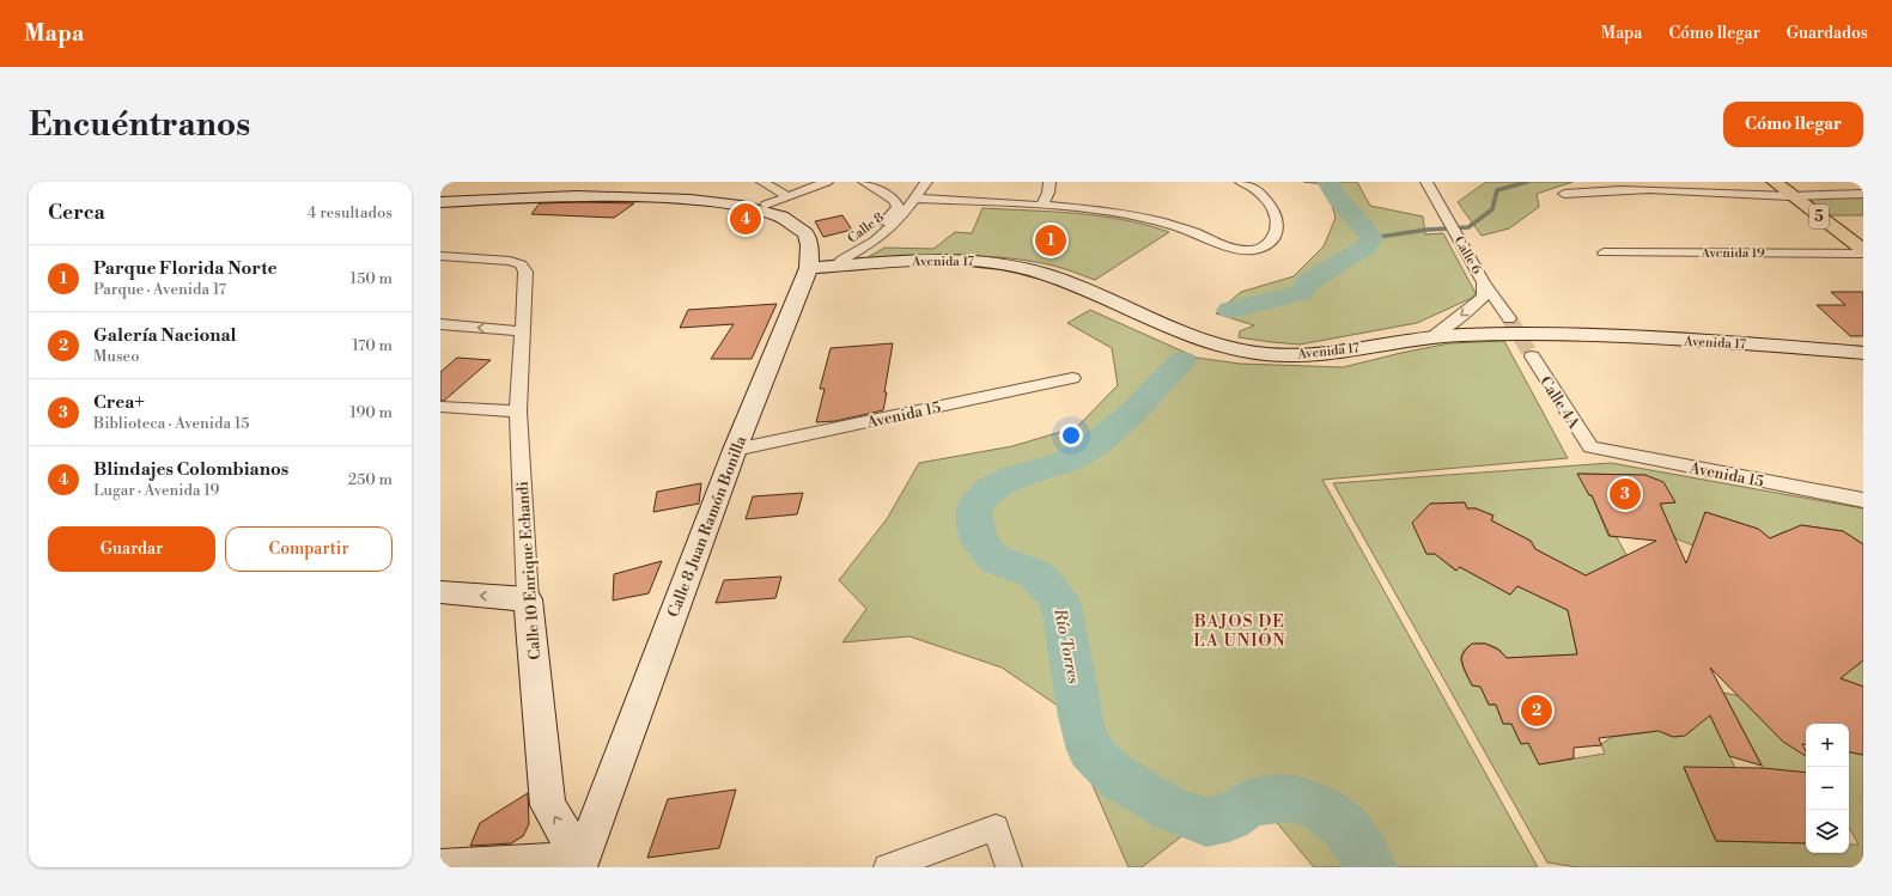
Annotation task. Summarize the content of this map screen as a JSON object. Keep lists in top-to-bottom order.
{
  "streets": {
    "main road": [
      "5",
      "Avenida 17",
      "Calle 8 Juan Ramón Bonilla",
      "Calle 10 Enrique Echandi"
    ],
    "street": [
      "Calle 8",
      "Avenida 19",
      "Calle 6",
      "Calle 4A",
      "Avenida 15"
    ]
  },
  "crossings": [
    ["5", "Avenida 19"],
    ["Calle 8", "Avenida 17"],
    ["Calle 8", "Calle 8 Juan Ramón Bonilla"],
    ["Calle 6", "Avenida 17"],
    ["Avenida 17", "Calle 8 Juan Ramón Bonilla"],
    ["Calle 4A", "Avenida 15"],
    ["Avenida 15", "Calle 8 Juan Ramón Bonilla"],
    ["Calle 8 Juan Ramón Bonilla", "Calle 10 Enrique Echandi"]
  ],
  "one_way": ["Calle 6", "Calle 10 Enrique Echandi"],
  "districts": ["BAJOS DE LA UNIÓN"],
  "water": ["Río Torres"],
  "page": {
    "header": "Mapa",
    "nav": ["Mapa", "Cómo llegar", "Guardados"],
    "buttons": [
      "Cómo llegar",
      ["Guardar", "Compartir"]
    ],
    "title": "Encuéntranos",
    "heading": ["Cerca", "4 resultados"],
    "pins": [
      "4",
      "1",
      "3",
      "2"
    ],
    "list": [
      {
        "mark": "1",
        "name": "Parque Florida Norte",
        "note": "Parque · Avenida 17",
        "value": "150 m"
      },
      {
        "mark": "2",
        "name": "Galería Nacional",
        "note": "Museo",
        "value": "170 m"
      },
      {
        "mark": "3",
        "name": "Crea+",
        "note": "Biblioteca · Avenida 15",
        "value": "190 m"
      },
      {
        "mark": "4",
        "name": "Blindajes Colombianos",
        "note": "Lugar · Avenida 19",
        "value": "250 m"
      }
    ],
    "map_buttons": ["+", "−"]
  }
}
